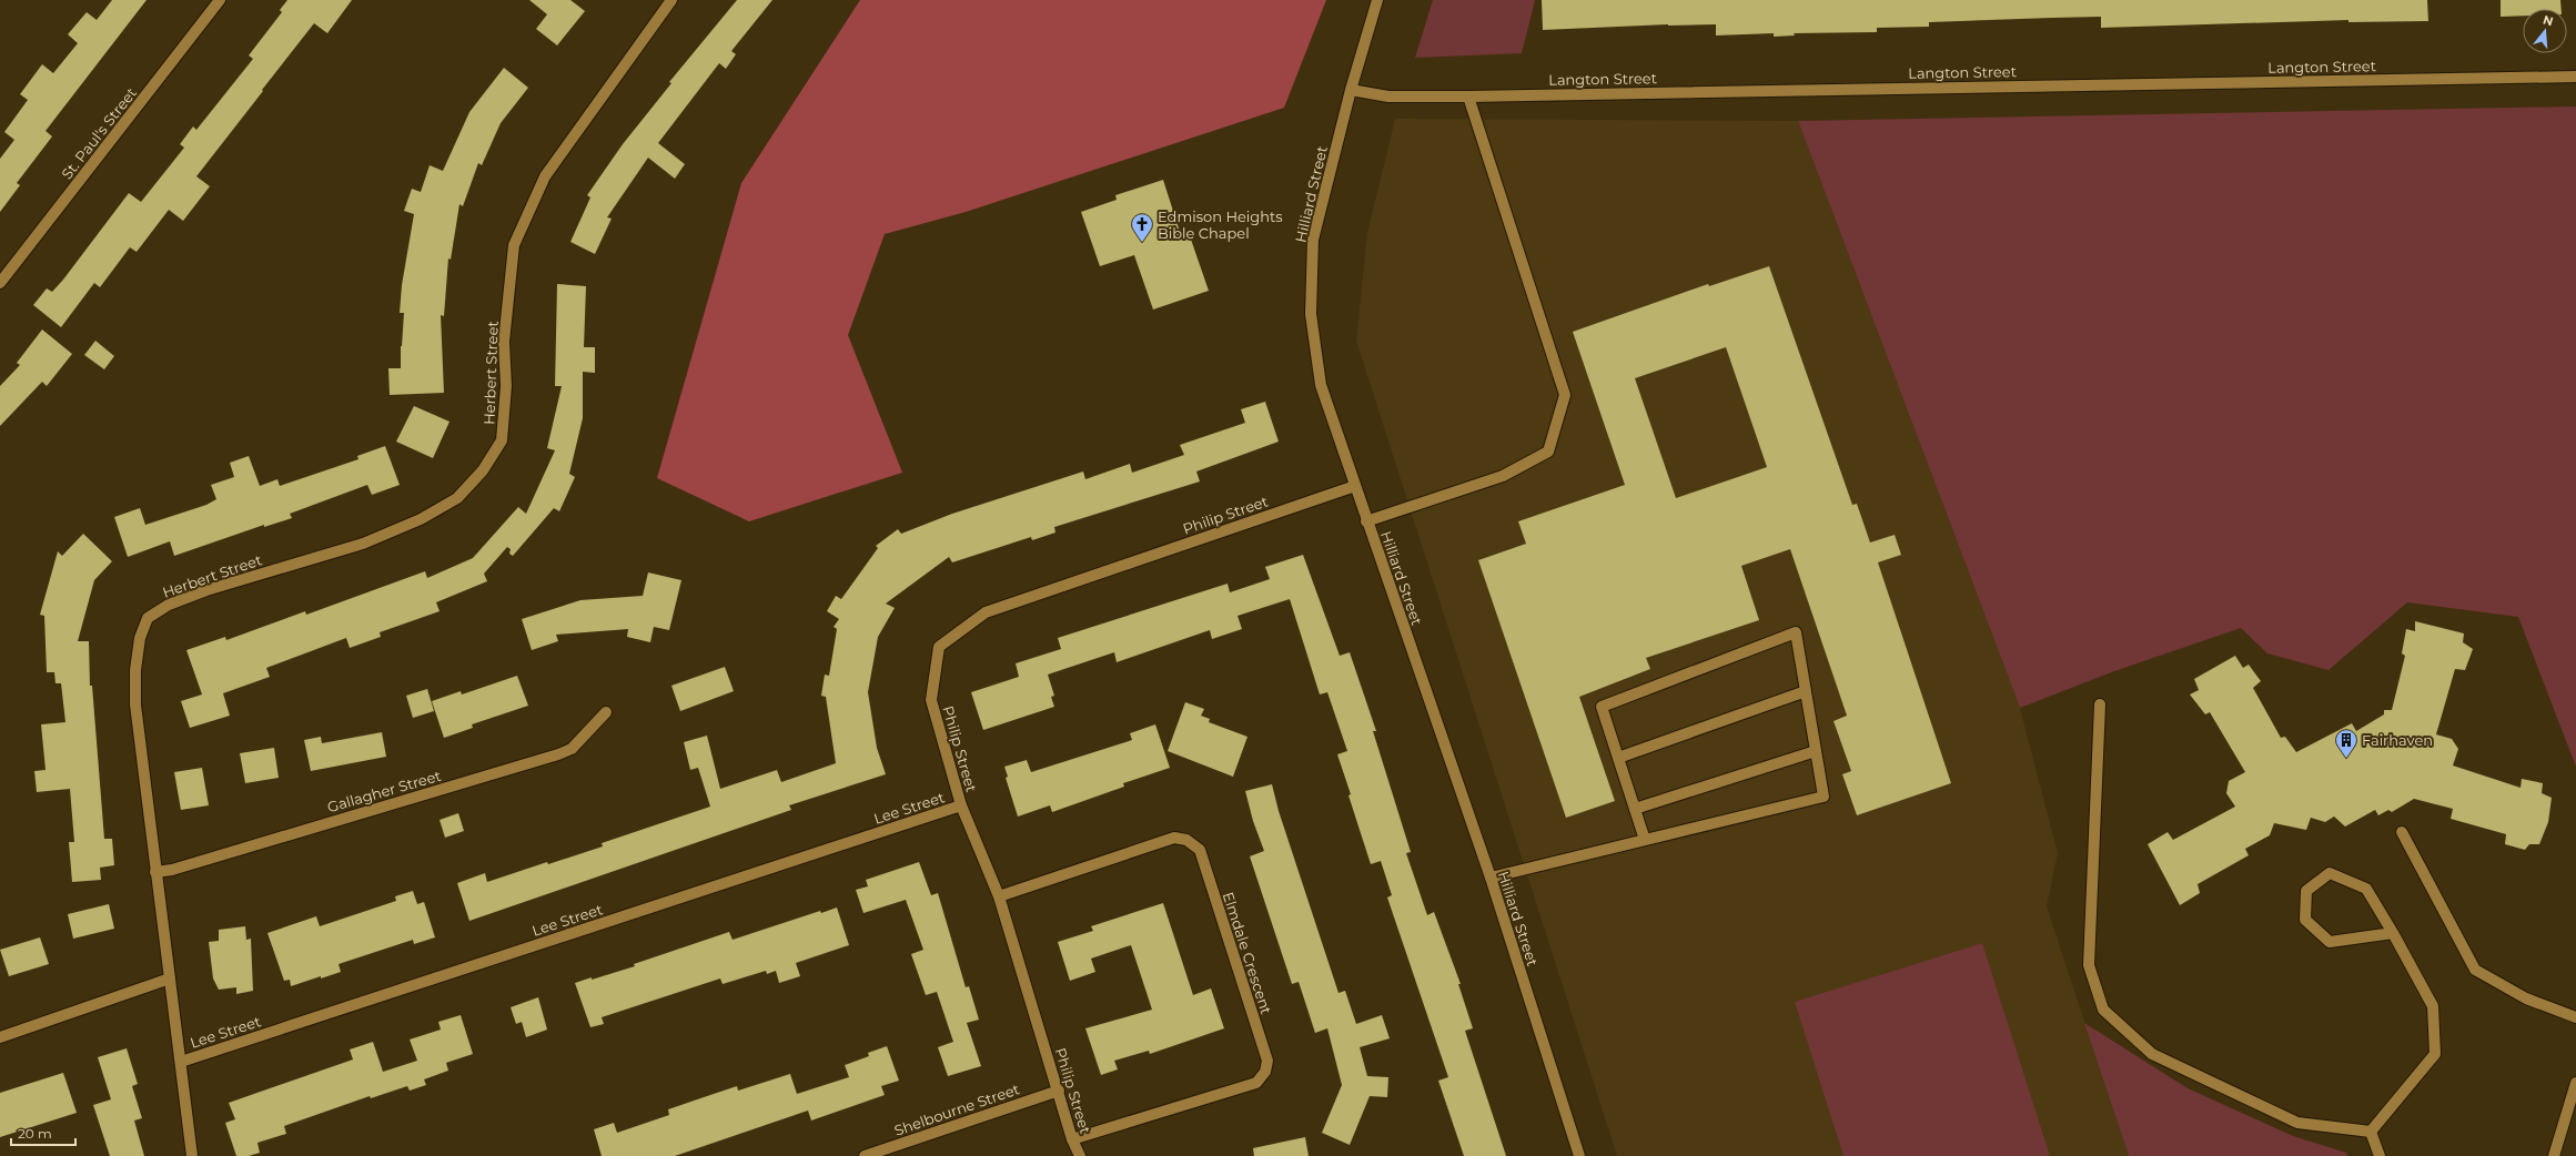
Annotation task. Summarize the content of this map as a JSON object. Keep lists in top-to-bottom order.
{
  "streets": {
    "street": [
      "Langton Street",
      "St. Paul's Street",
      "Hilliard Street",
      "Herbert Street",
      "Philip Street",
      "Gallagher Street",
      "Lee Street",
      "Elmdale Crescent",
      "Shelbourne Street"
    ]
  },
  "crossings": [
    ["Langton Street", "Hilliard Street"],
    ["Hilliard Street", "Philip Street"],
    ["Herbert Street", "Gallagher Street"],
    ["Philip Street", "Lee Street"],
    ["Philip Street", "Elmdale Crescent"],
    ["Philip Street", "Shelbourne Street"]
  ],
  "places": {
    "church": ["Edmison Heights Bible Chapel"],
    "building": ["Fairhaven"]
  },
  "scale_bar": "20 m",
  "north": "top"
}
